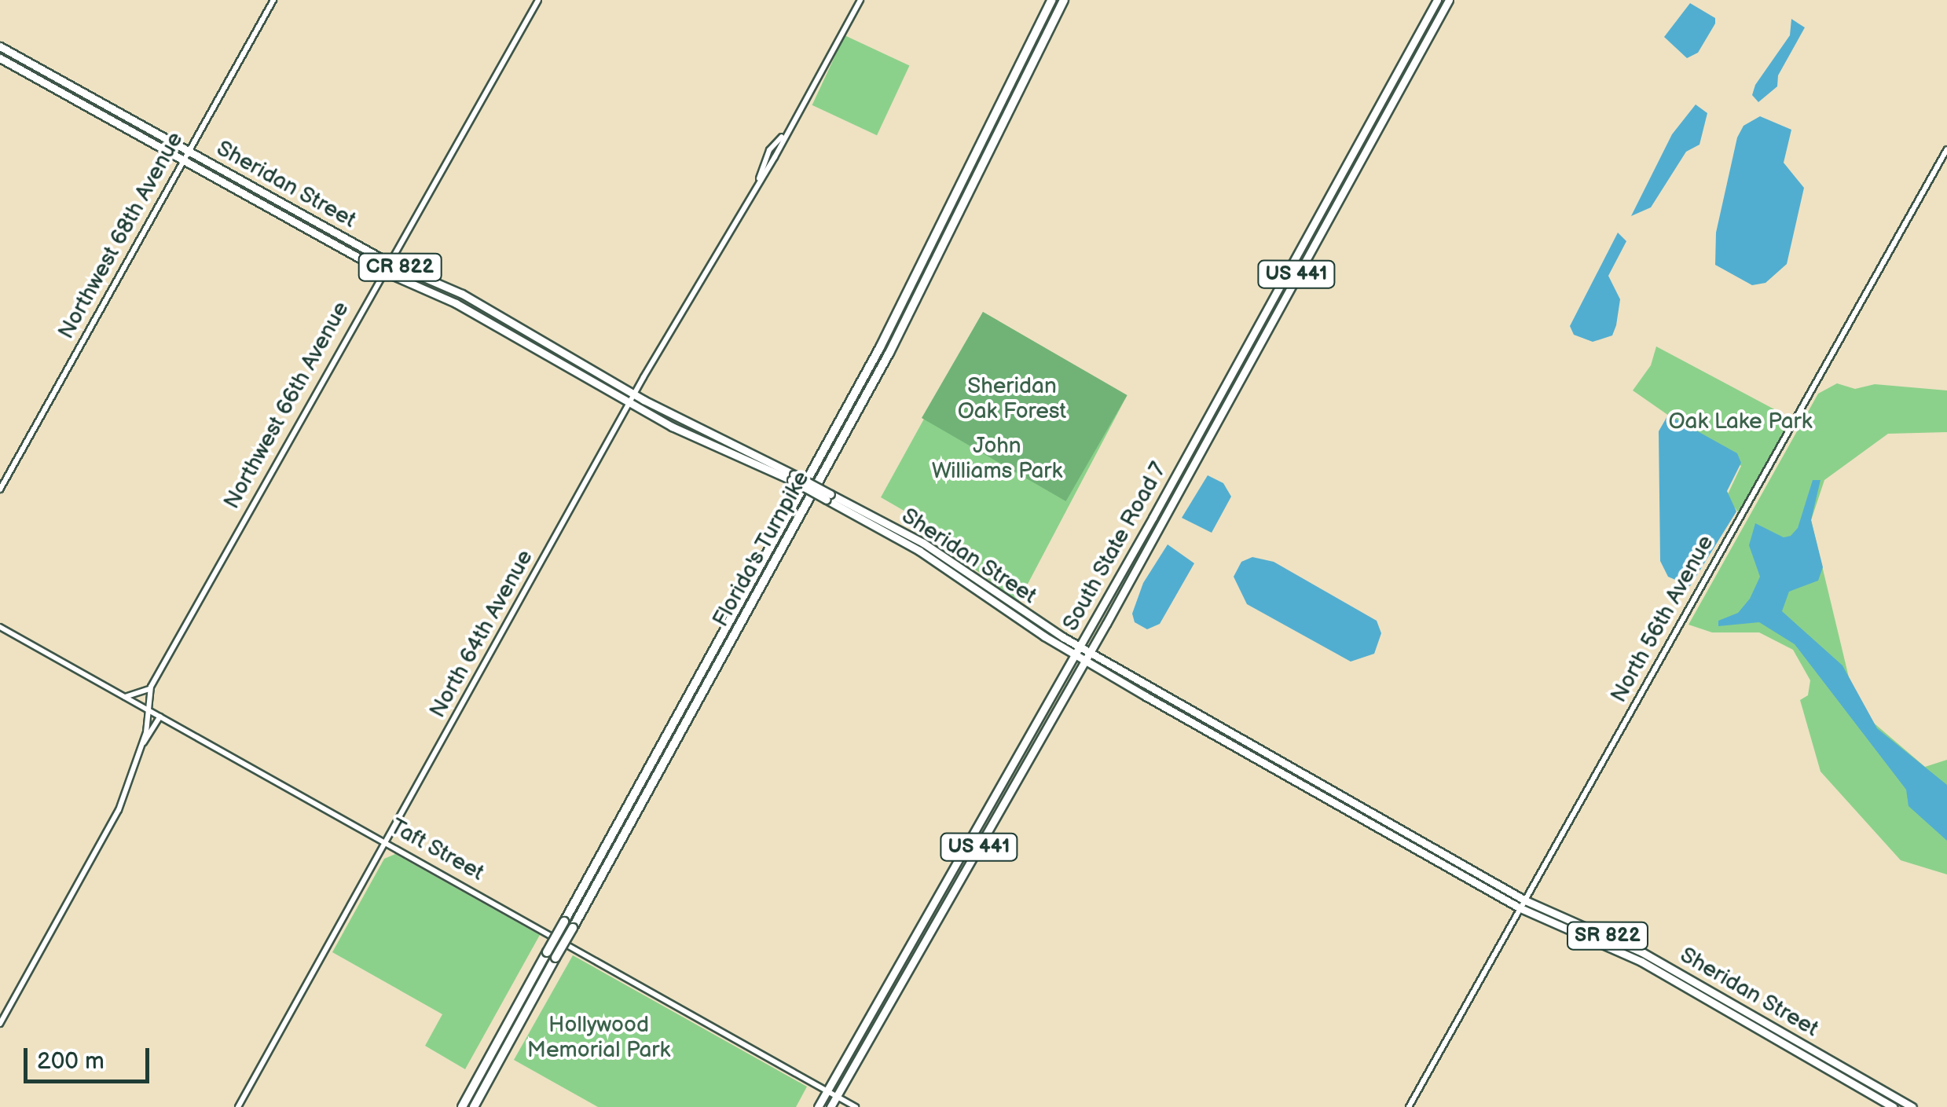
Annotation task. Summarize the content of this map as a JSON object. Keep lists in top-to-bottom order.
{
  "streets": {
    "highway": ["Florida's Turnpike"],
    "main road": [
      "Sheridan Street",
      "CR 822",
      "US 441",
      "South State Road 7",
      "SR 822"
    ],
    "street": [
      "Northwest 68th Avenue",
      "Northwest 66th Avenue",
      "North 56th Avenue",
      "North 64th Avenue",
      "Taft Street"
    ]
  },
  "crossings": [
    ["Sheridan Street", "Northwest 68th Avenue"],
    ["Sheridan Street", "Northwest 66th Avenue"],
    ["Sheridan Street", "South State Road 7"],
    ["Sheridan Street", "North 56th Avenue"],
    ["Sheridan Street", "North 64th Avenue"],
    ["Northwest 66th Avenue", "Taft Street"],
    ["South State Road 7", "Taft Street"],
    ["North 64th Avenue", "Taft Street"]
  ],
  "parks": [
    "Sheridan Oak Forest",
    "Oak Lake Park",
    "John Williams Park",
    "Hollywood Memorial Park"
  ],
  "scale_bar": "200 m"
}
